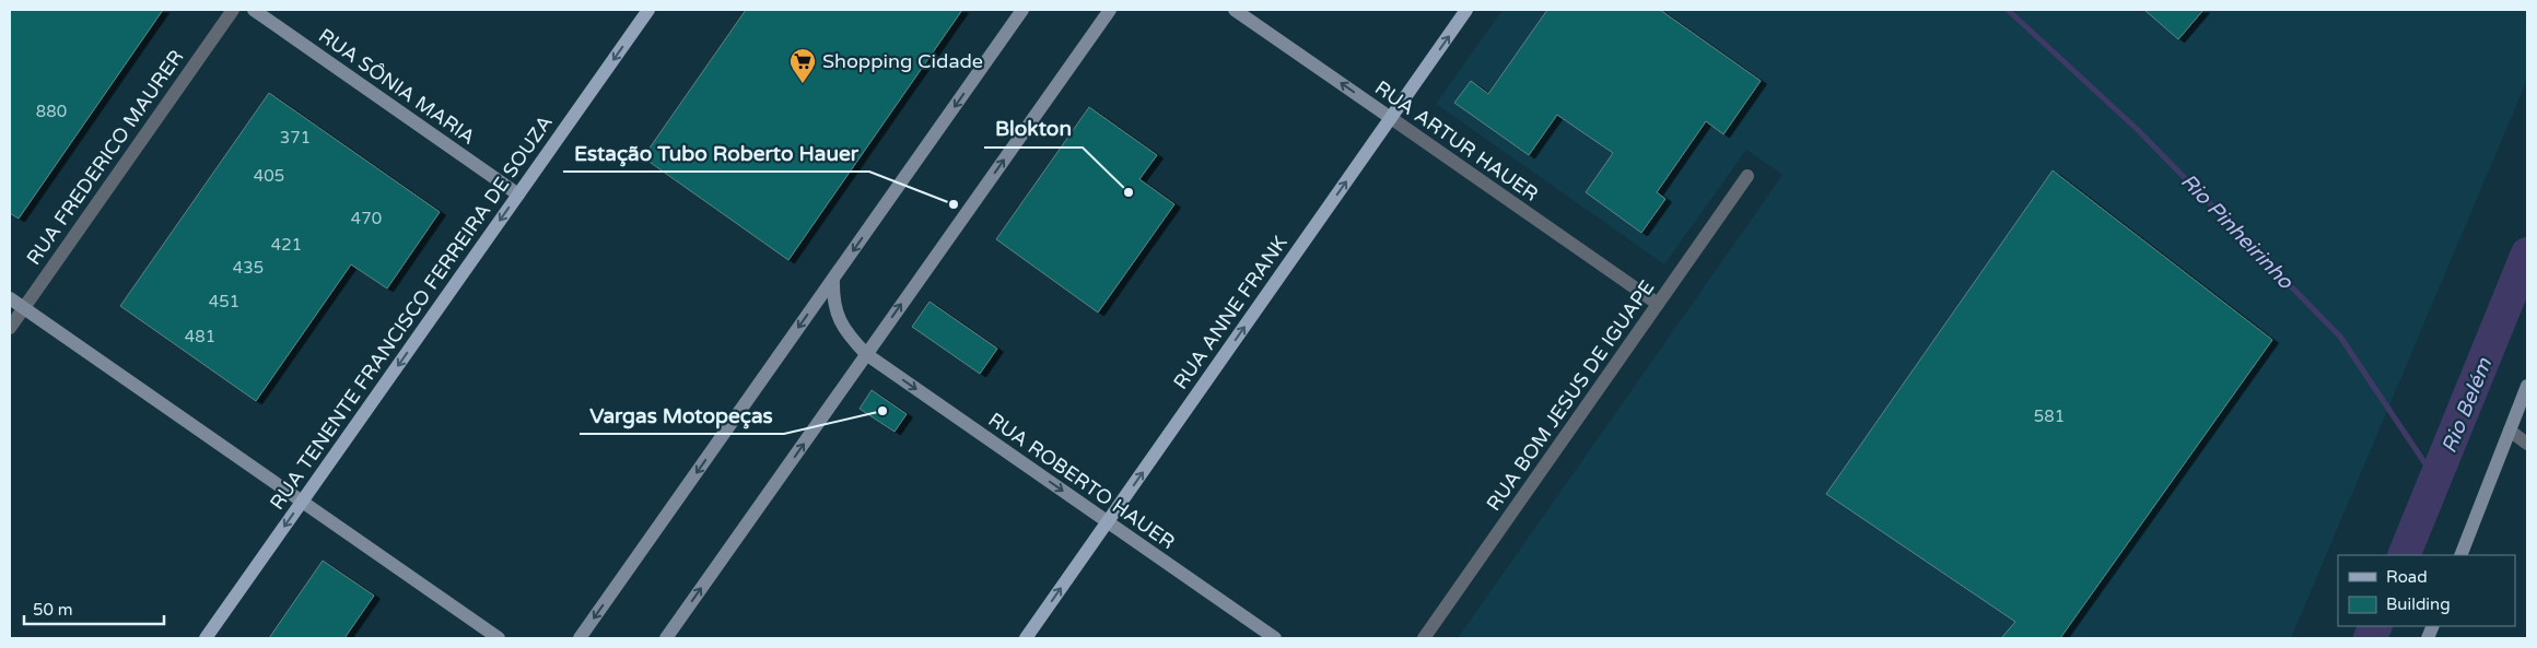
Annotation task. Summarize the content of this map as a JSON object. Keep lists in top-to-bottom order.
{
  "streets": {
    "main road": ["RUA TENENTE FRANCISCO FERREIRA DE SOUZA", "RUA ANNE FRANK"],
    "street": [
      "RUA SÔNIA MARIA",
      "RUA ARTUR HAUER",
      "RUA FREDERICO MAURER",
      "RUA BOM JESUS DE IGUAPE",
      "RUA ROBERTO HAUER"
    ]
  },
  "crossings": [
    ["RUA SÔNIA MARIA", "RUA TENENTE FRANCISCO FERREIRA DE SOUZA"],
    ["RUA ARTUR HAUER", "RUA ANNE FRANK"],
    ["RUA ARTUR HAUER", "RUA BOM JESUS DE IGUAPE"],
    ["RUA ANNE FRANK", "RUA ROBERTO HAUER"]
  ],
  "one_way": [
    "RUA ARTUR HAUER",
    "RUA TENENTE FRANCISCO FERREIRA DE SOUZA",
    "RUA ANNE FRANK",
    "RUA ROBERTO HAUER"
  ],
  "water": ["Rio Pinheirinho", "Rio Belém"],
  "places": {
    "supermarket": ["Shopping Cidade"],
    "other": ["Blokton", "Estação Tubo Roberto Hauer", "Vargas Motopeças"]
  },
  "house_numbers": [
    "880",
    "371",
    "405",
    "470",
    "421",
    "435",
    "451",
    "481",
    "581"
  ],
  "legend": ["Road", "Building"],
  "scale_bar": "50 m"
}
